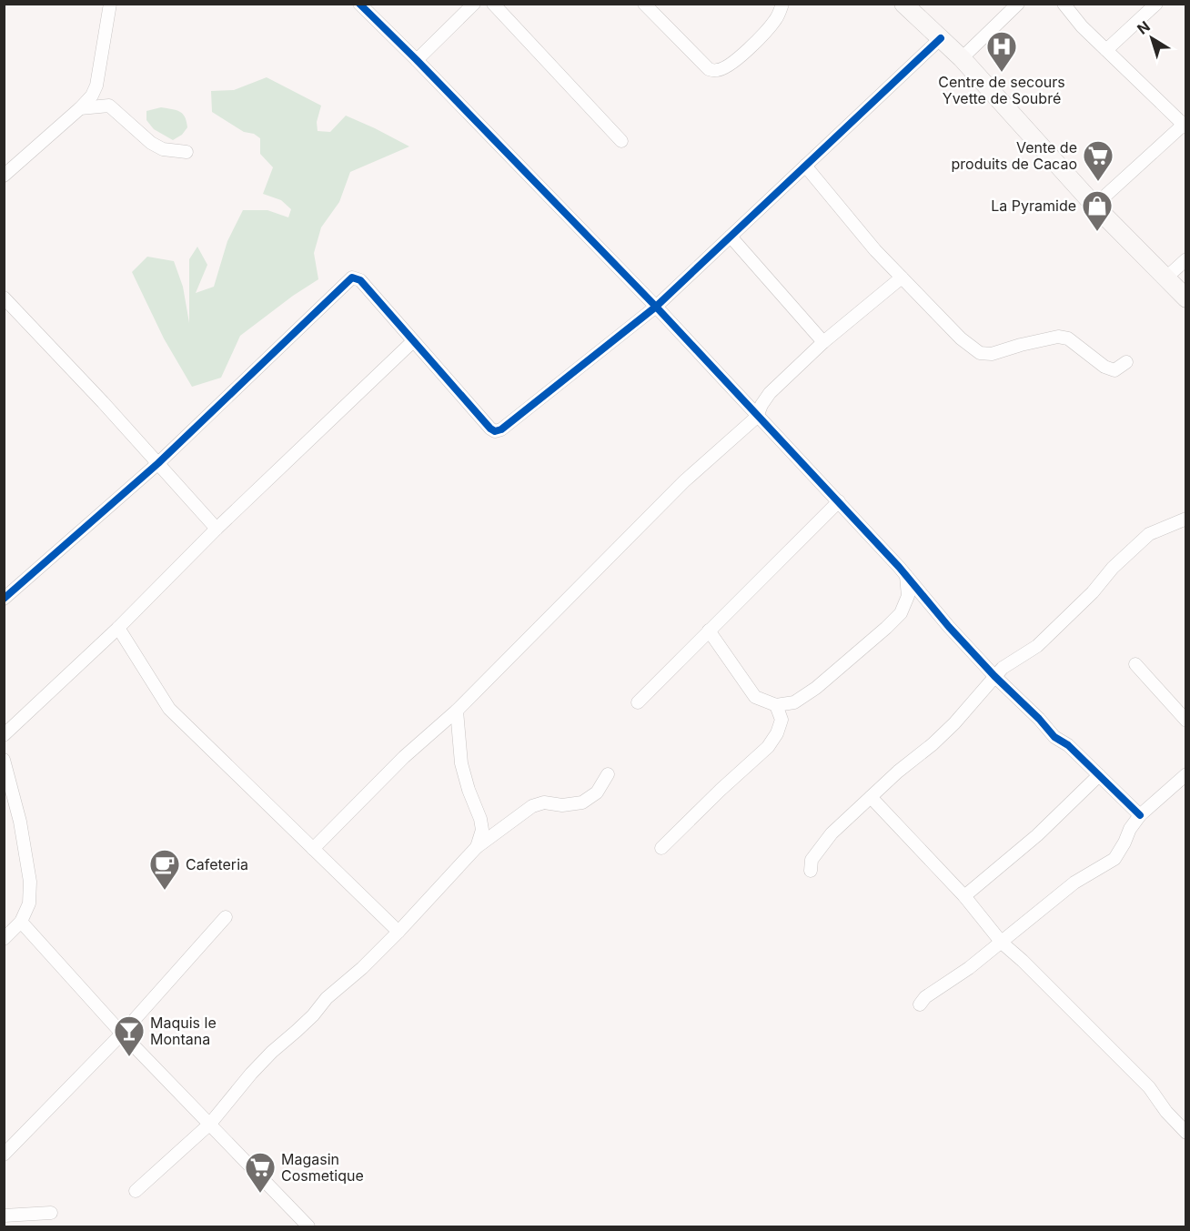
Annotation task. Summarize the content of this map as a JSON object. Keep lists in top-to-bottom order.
{
  "places": {
    "hospital": ["Centre de secours Yvette de Soubré"],
    "supermarket": ["Vente de produits de Cacao", "Magasin Cosmetique"],
    "shop": ["La Pyramide"],
    "cafe": ["Cafeteria"],
    "bar": ["Maquis le Montana"]
  },
  "north": "top left"
}
